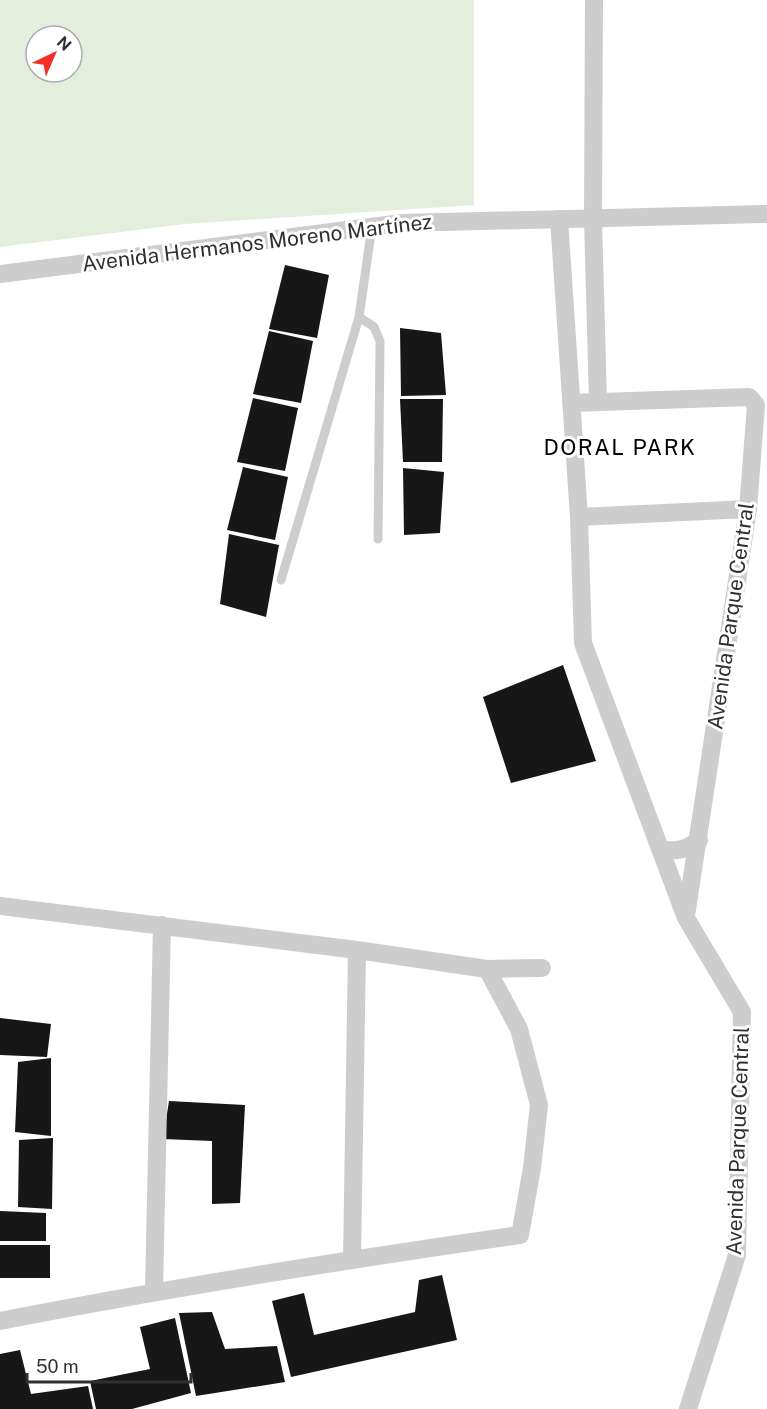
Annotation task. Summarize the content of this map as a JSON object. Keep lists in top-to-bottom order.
{
  "streets": {
    "street": ["Avenida Hermanos Moreno Martínez", "Avenida Parque Central"]
  },
  "crossings": [
    ["Avenida Hermanos Moreno Martínez", "Avenida Parque Central"]
  ],
  "districts": ["DORAL PARK"],
  "scale_bar": "50 m",
  "north": "top right"
}
